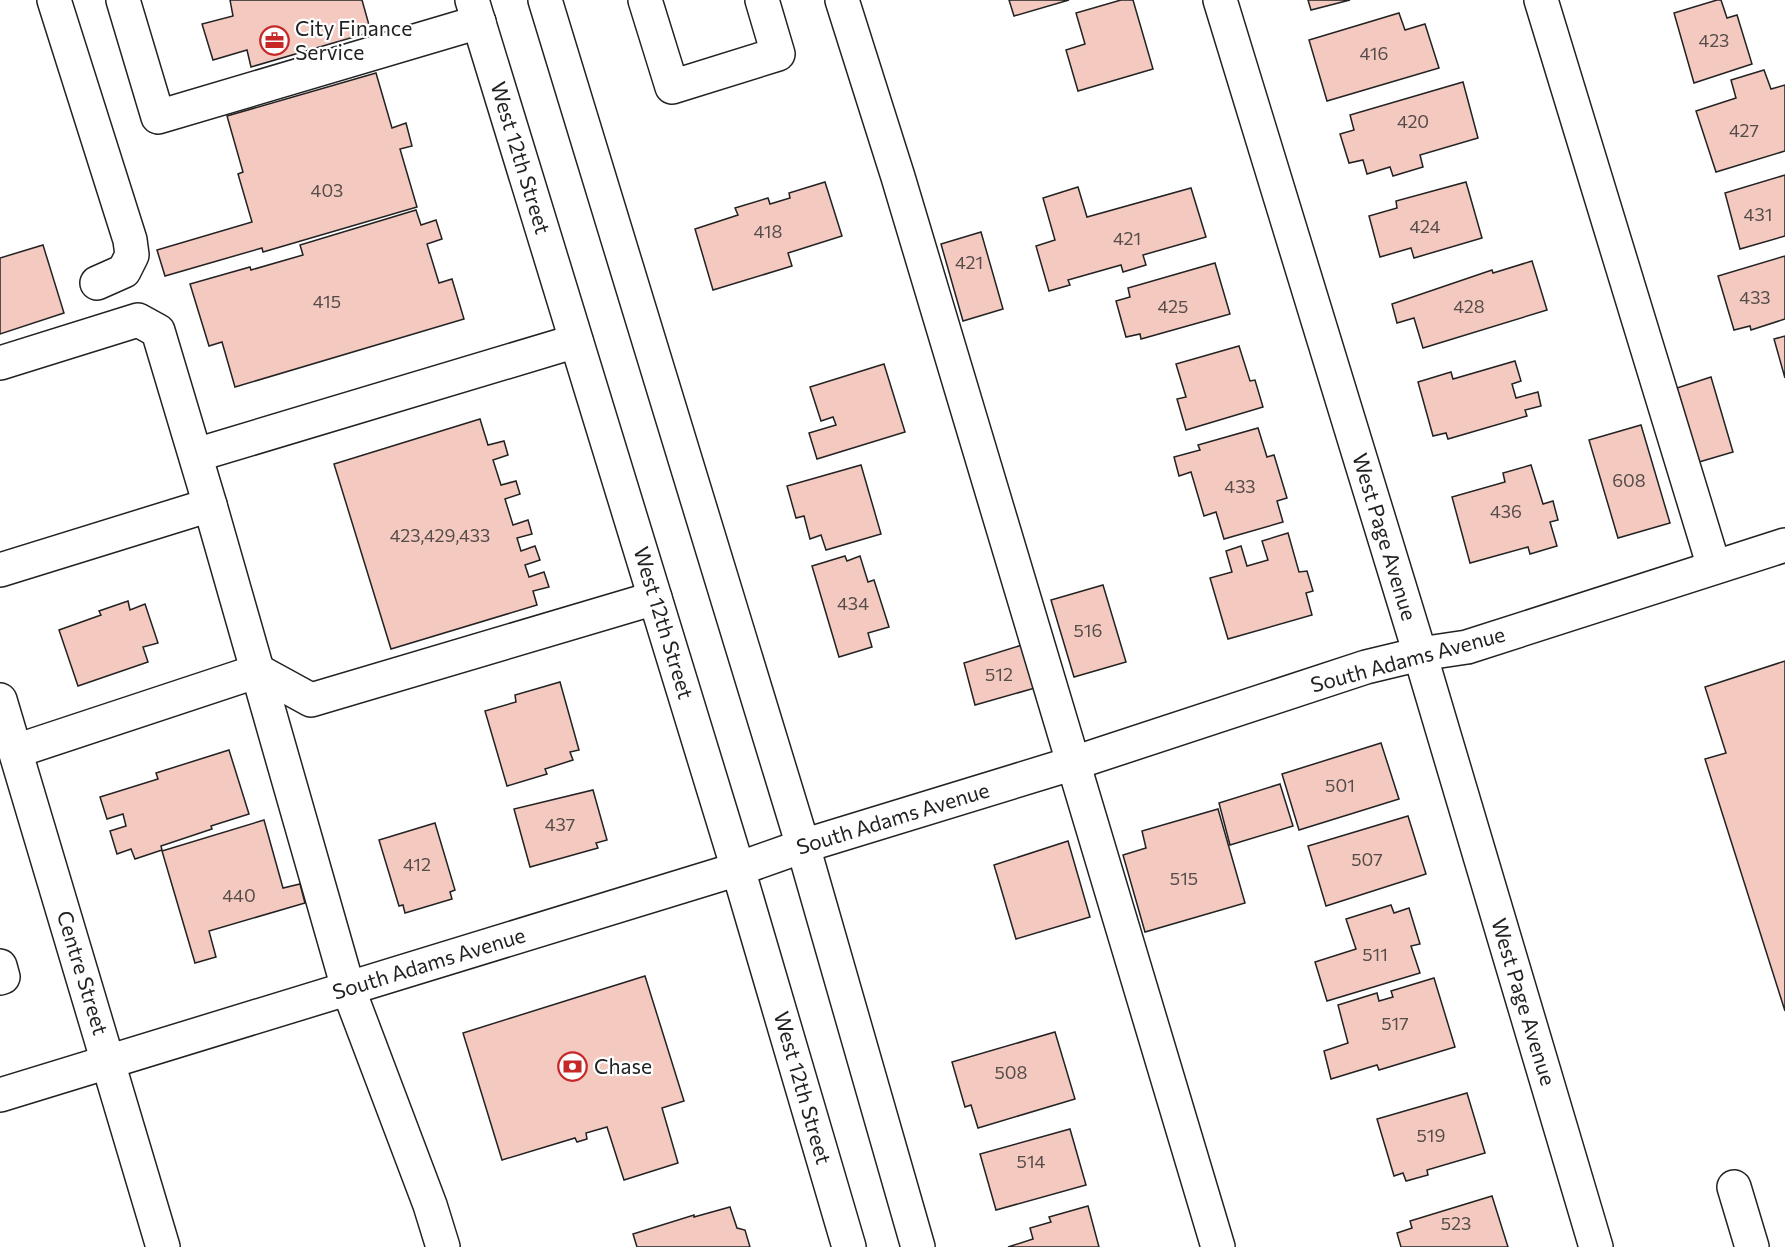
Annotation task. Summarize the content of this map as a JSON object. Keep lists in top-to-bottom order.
{
  "streets": {
    "street": [
      "West 12th Street",
      "West Page Avenue",
      "South Adams Avenue",
      "Centre Street"
    ]
  },
  "crossings": [
    ["West 12th Street", "South Adams Avenue"],
    ["West Page Avenue", "South Adams Avenue"],
    ["South Adams Avenue", "Centre Street"]
  ],
  "places": {
    "office": ["City Finance Service"],
    "bank": ["Chase"]
  },
  "house_numbers": [
    "423",
    "416",
    "420",
    "427",
    "403",
    "431",
    "424",
    "418",
    "421",
    "421",
    "433",
    "415",
    "425",
    "428",
    "608",
    "433",
    "436",
    "423,429,433",
    "434",
    "516",
    "512",
    "501",
    "437",
    "507",
    "412",
    "515",
    "440",
    "511",
    "517",
    "508",
    "519",
    "514",
    "523"
  ]
}
